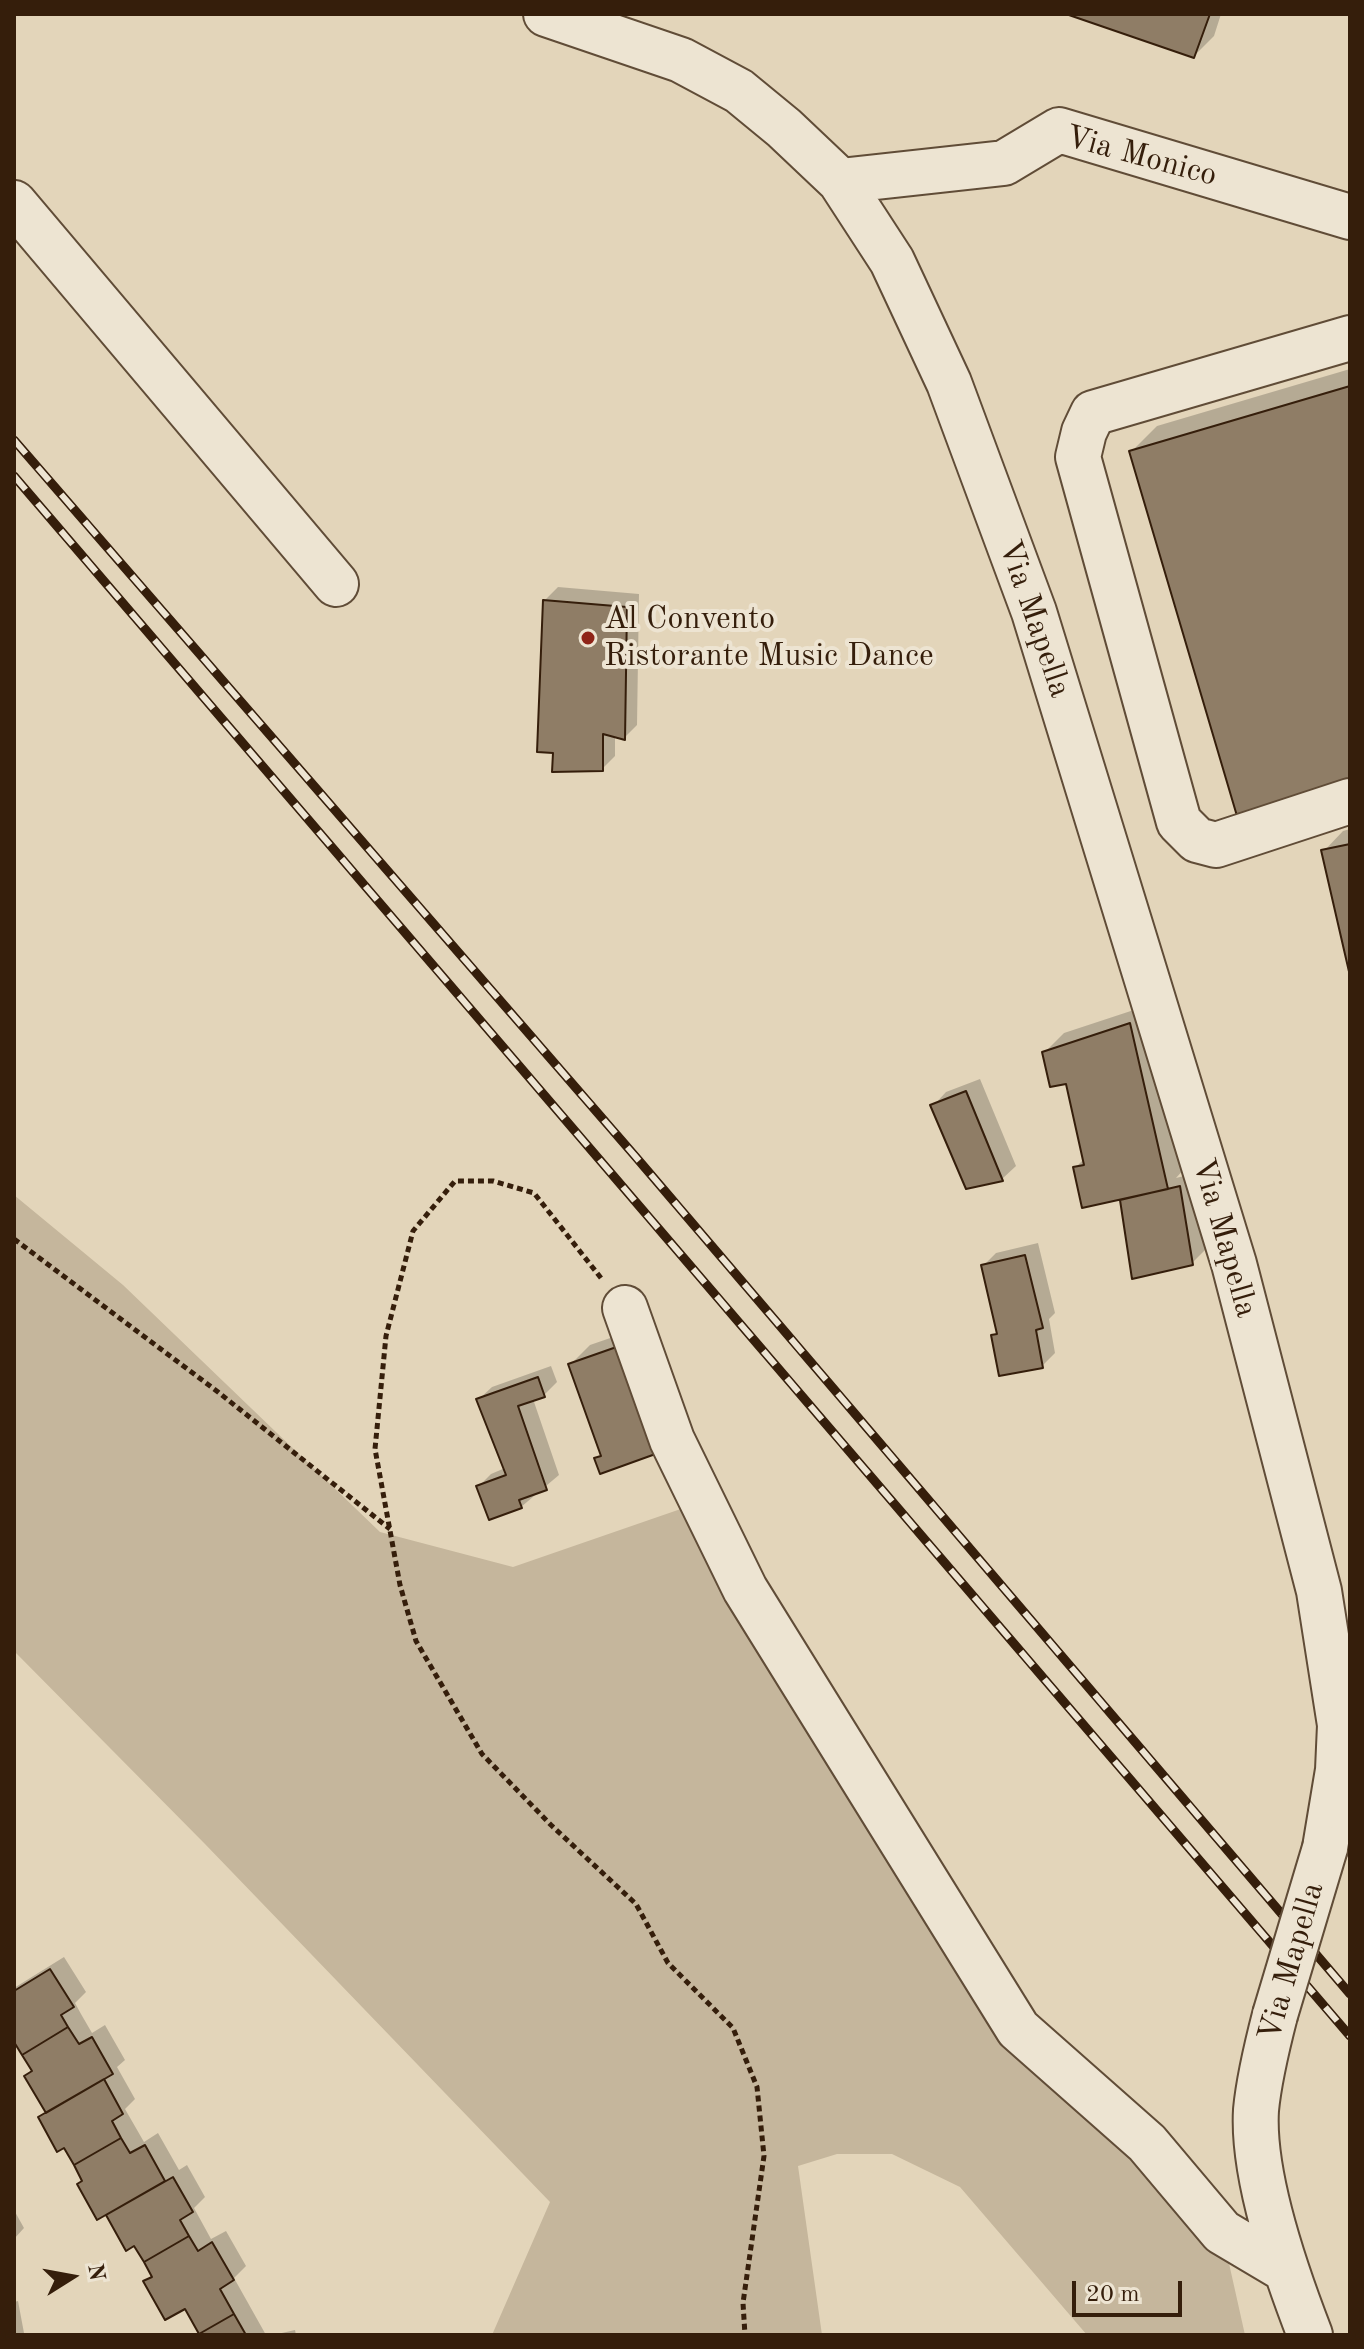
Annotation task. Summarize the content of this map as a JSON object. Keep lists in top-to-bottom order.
{
  "streets": {
    "street": ["Via Monico", "Via Mapella"]
  },
  "crossings": [
    ["Via Monico", "Via Mapella"]
  ],
  "places": ["Al Convento Ristorante Music Dance"],
  "scale_bar": "20 m",
  "north": "right"
}
